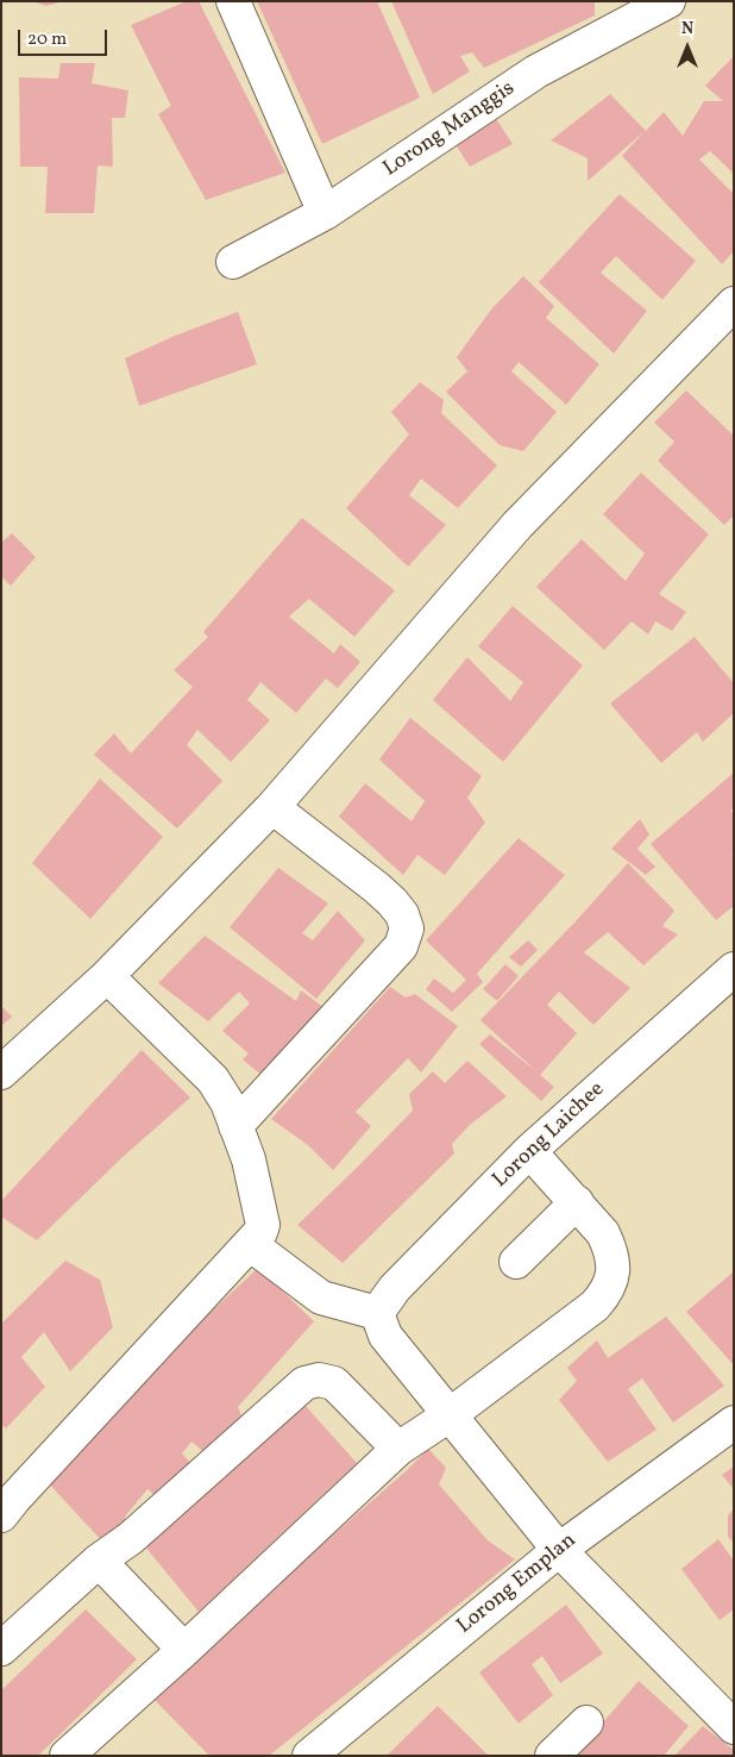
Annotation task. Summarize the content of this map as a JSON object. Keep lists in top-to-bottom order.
{
  "streets": {
    "street": ["Lorong Manggis", "Lorong Laichee", "Lorong Emplan"]
  },
  "scale_bar": "20 m",
  "north": "top"
}
